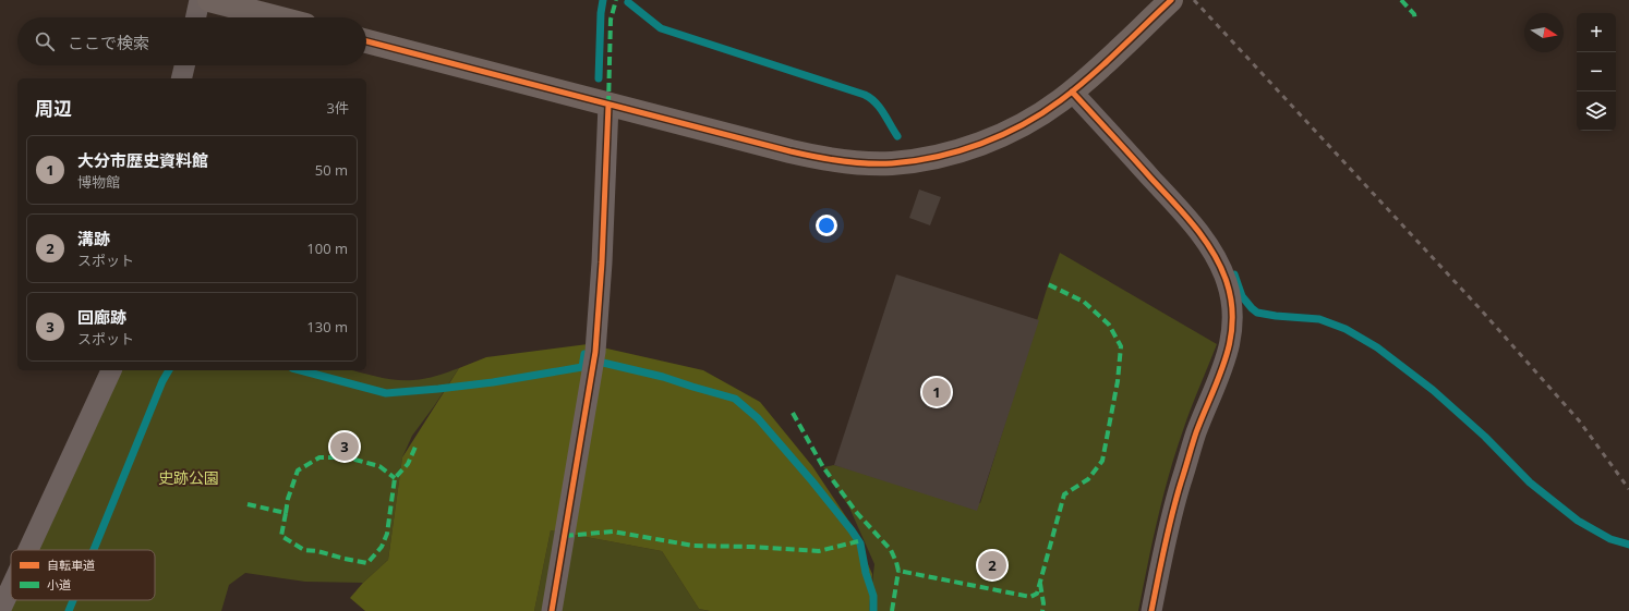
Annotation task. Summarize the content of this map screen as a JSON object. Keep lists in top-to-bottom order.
{
  "parks": ["史跡公園"],
  "legend": ["自転車道", "小道"],
  "north": "right",
  "page": {
    "map_buttons": ["+", "−"],
    "search": "ここで検索",
    "heading": ["周辺", "3件"],
    "list": [
      {
        "mark": "1",
        "name": "大分市歴史資料館",
        "note": "博物館",
        "value": "50 m"
      },
      {
        "mark": "2",
        "name": "溝跡",
        "note": "スポット",
        "value": "100 m"
      },
      {
        "mark": "3",
        "name": "回廊跡",
        "note": "スポット",
        "value": "130 m"
      }
    ],
    "pins": ["1", "3", "2"]
  }
}
